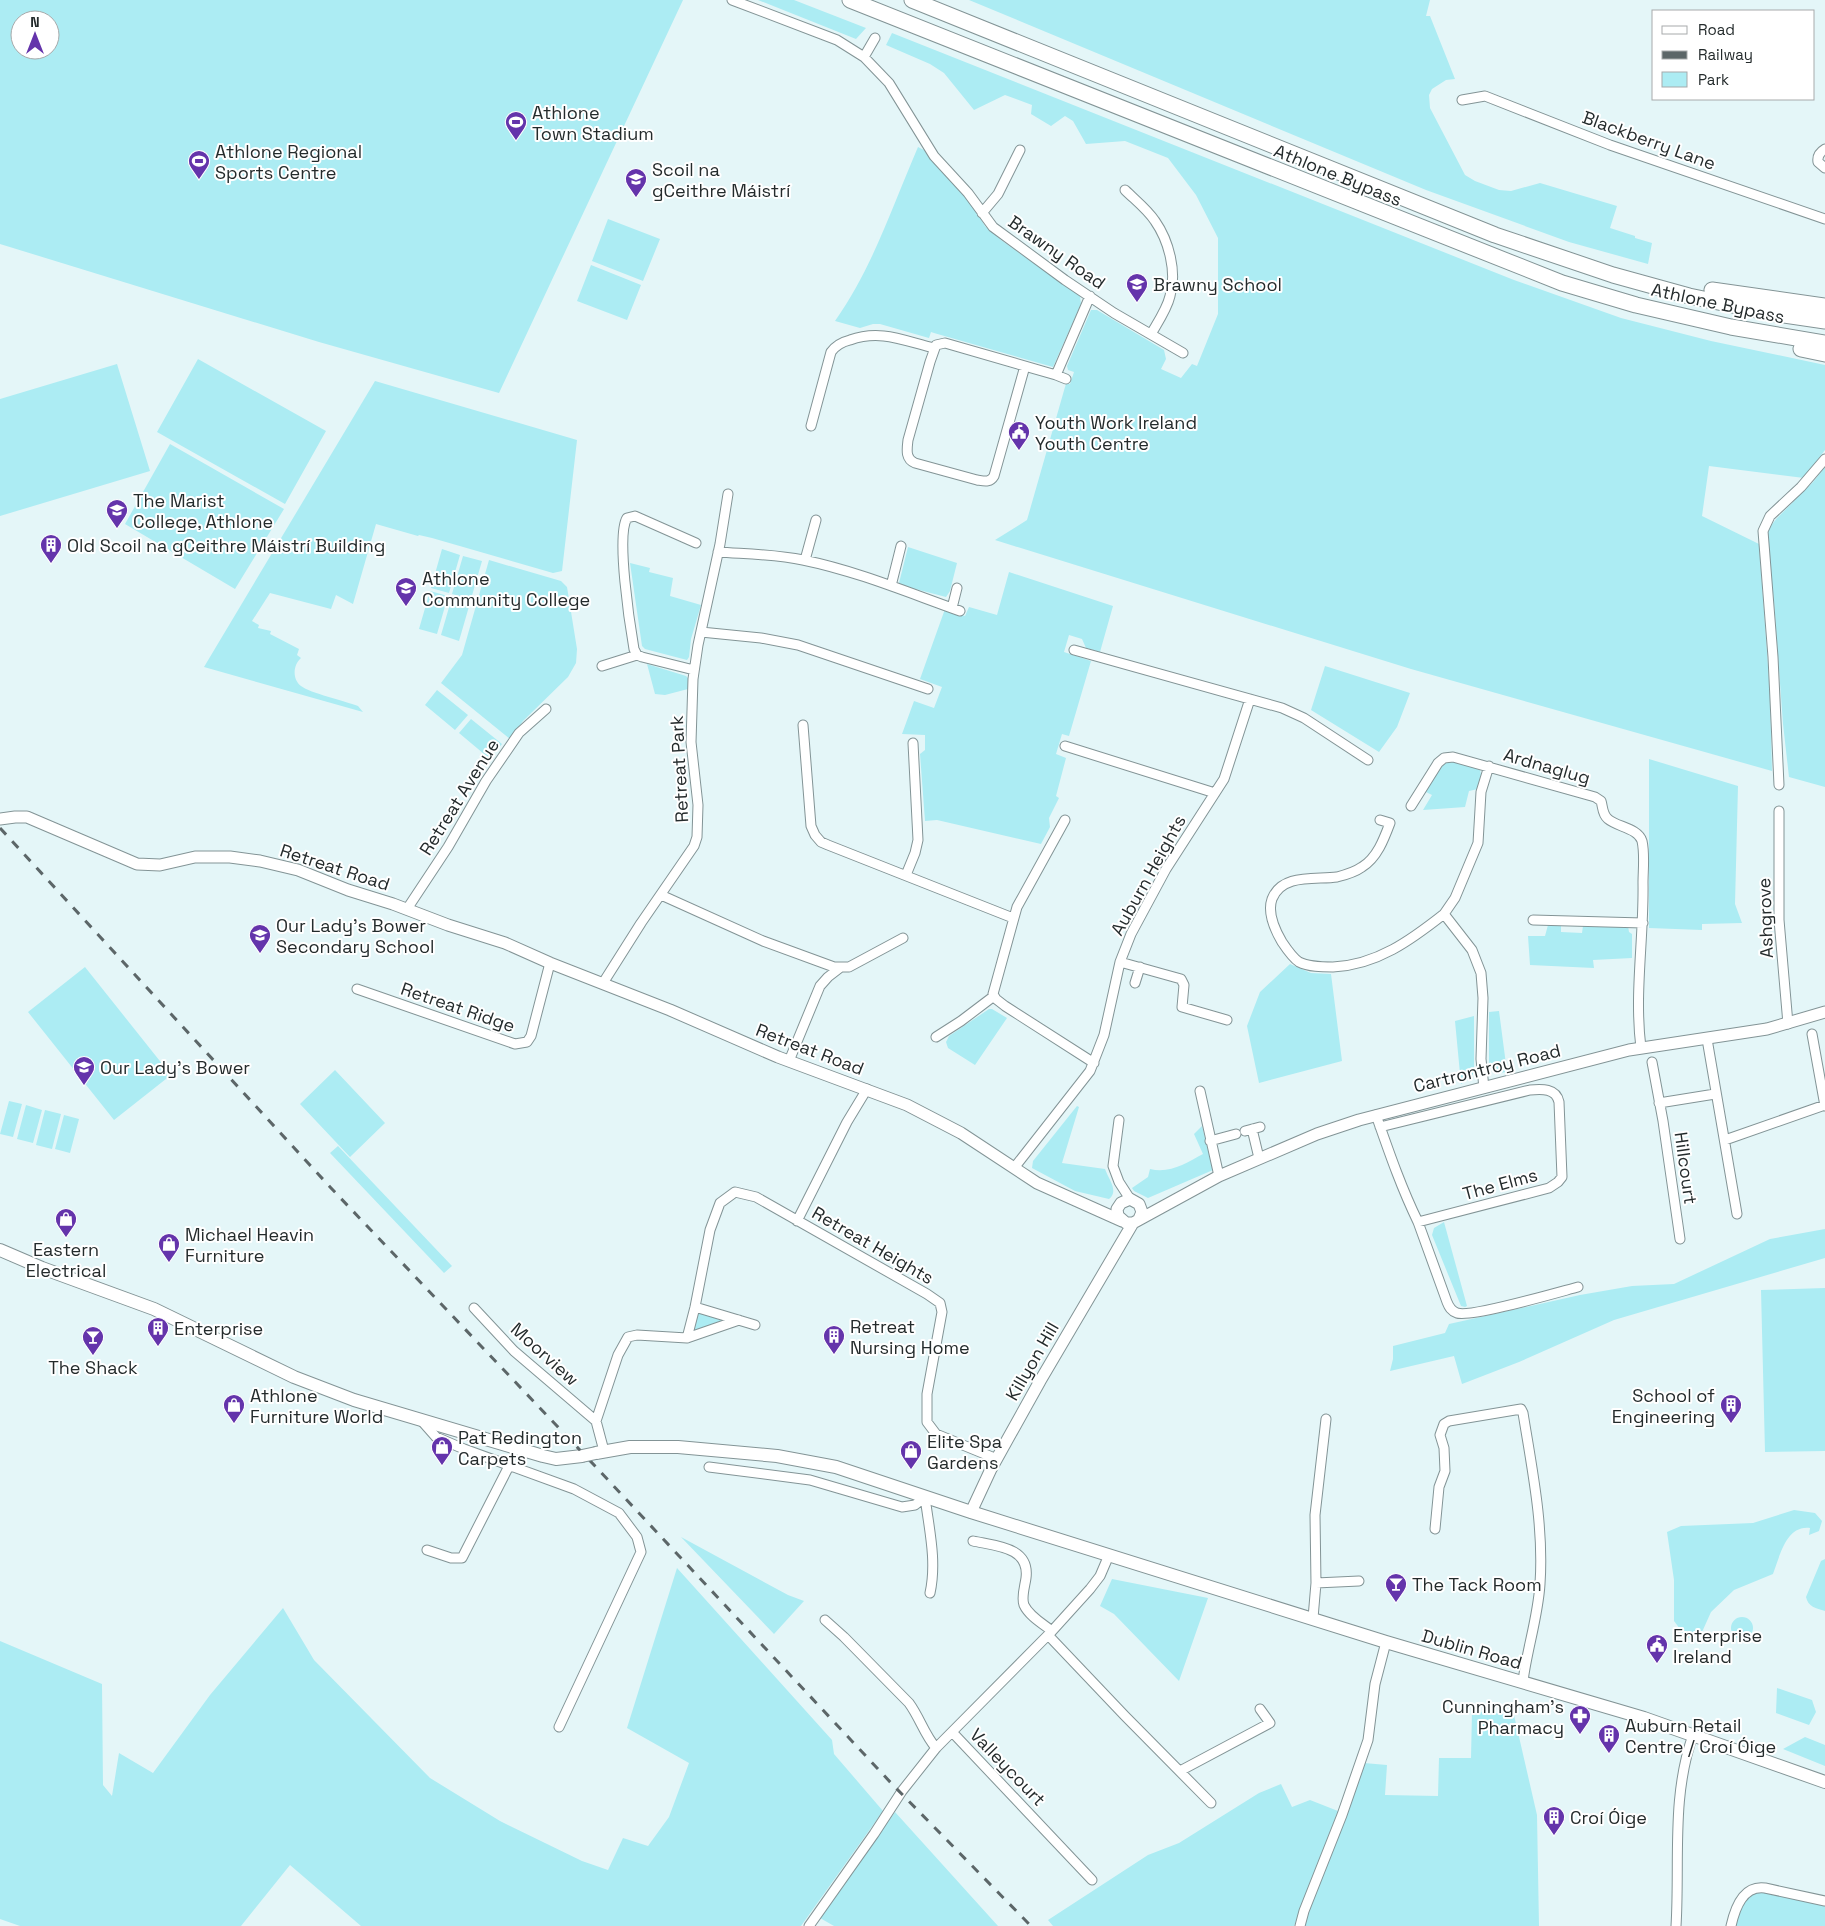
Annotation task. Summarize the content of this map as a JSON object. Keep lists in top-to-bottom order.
{
  "streets": {
    "highway": ["Athlone Bypass"],
    "main road": ["Dublin Road"],
    "street": [
      "Blackberry Lane",
      "Brawny Road",
      "Ardnaglug",
      "Retreat Park",
      "Retreat Avenue",
      "Retreat Road",
      "Auburn Heights",
      "Ashgrove",
      "Retreat Ridge",
      "Cartrontroy Road",
      "Hillcourt",
      "The Elms",
      "Retreat Heights",
      "Moorview",
      "Killyon Hill",
      "Valleycourt"
    ]
  },
  "crossings": [
    ["Ardnaglug", "Cartrontroy Road"],
    ["Retreat Park", "Retreat Road"],
    ["Retreat Avenue", "Retreat Road"],
    ["Retreat Road", "Auburn Heights"],
    ["Retreat Road", "Retreat Ridge"],
    ["Retreat Road", "Cartrontroy Road"],
    ["Retreat Road", "Retreat Heights"],
    ["Retreat Road", "Killyon Hill"],
    ["Ashgrove", "Cartrontroy Road"],
    ["Cartrontroy Road", "Killyon Hill"],
    ["Retreat Heights", "Killyon Hill"],
    ["Killyon Hill", "Dublin Road"],
    ["Dublin Road", "Valleycourt"]
  ],
  "places": {
    "sports": ["Athlone Town Stadium", "Athlone Regional Sports Centre"],
    "school or university": [
      "Scoil na gCeithre Máistrí",
      "Brawny School",
      "The Marist College, Athlone",
      "Athlone Community College",
      "Our Lady's Bower Secondary School",
      "Our Lady's Bower"
    ],
    "public building": ["Youth Work Ireland Youth Centre", "Enterprise Ireland"],
    "building": [
      "Old Scoil na gCeithre Máistrí Building",
      "Enterprise",
      "Retreat Nursing Home",
      "School of Engineering",
      "Auburn Retail Centre / Croí Óige",
      "Croí Óige"
    ],
    "shop": [
      "Eastern Electrical",
      "Michael Heavin Furniture",
      "Athlone Furniture World",
      "Pat Redington Carpets",
      "Elite Spa Gardens"
    ],
    "bar": ["The Shack", "The Tack Room"],
    "pharmacy": ["Cunningham's Pharmacy"]
  },
  "legend": ["Road", "Railway", "Park"],
  "north": "top"
}
